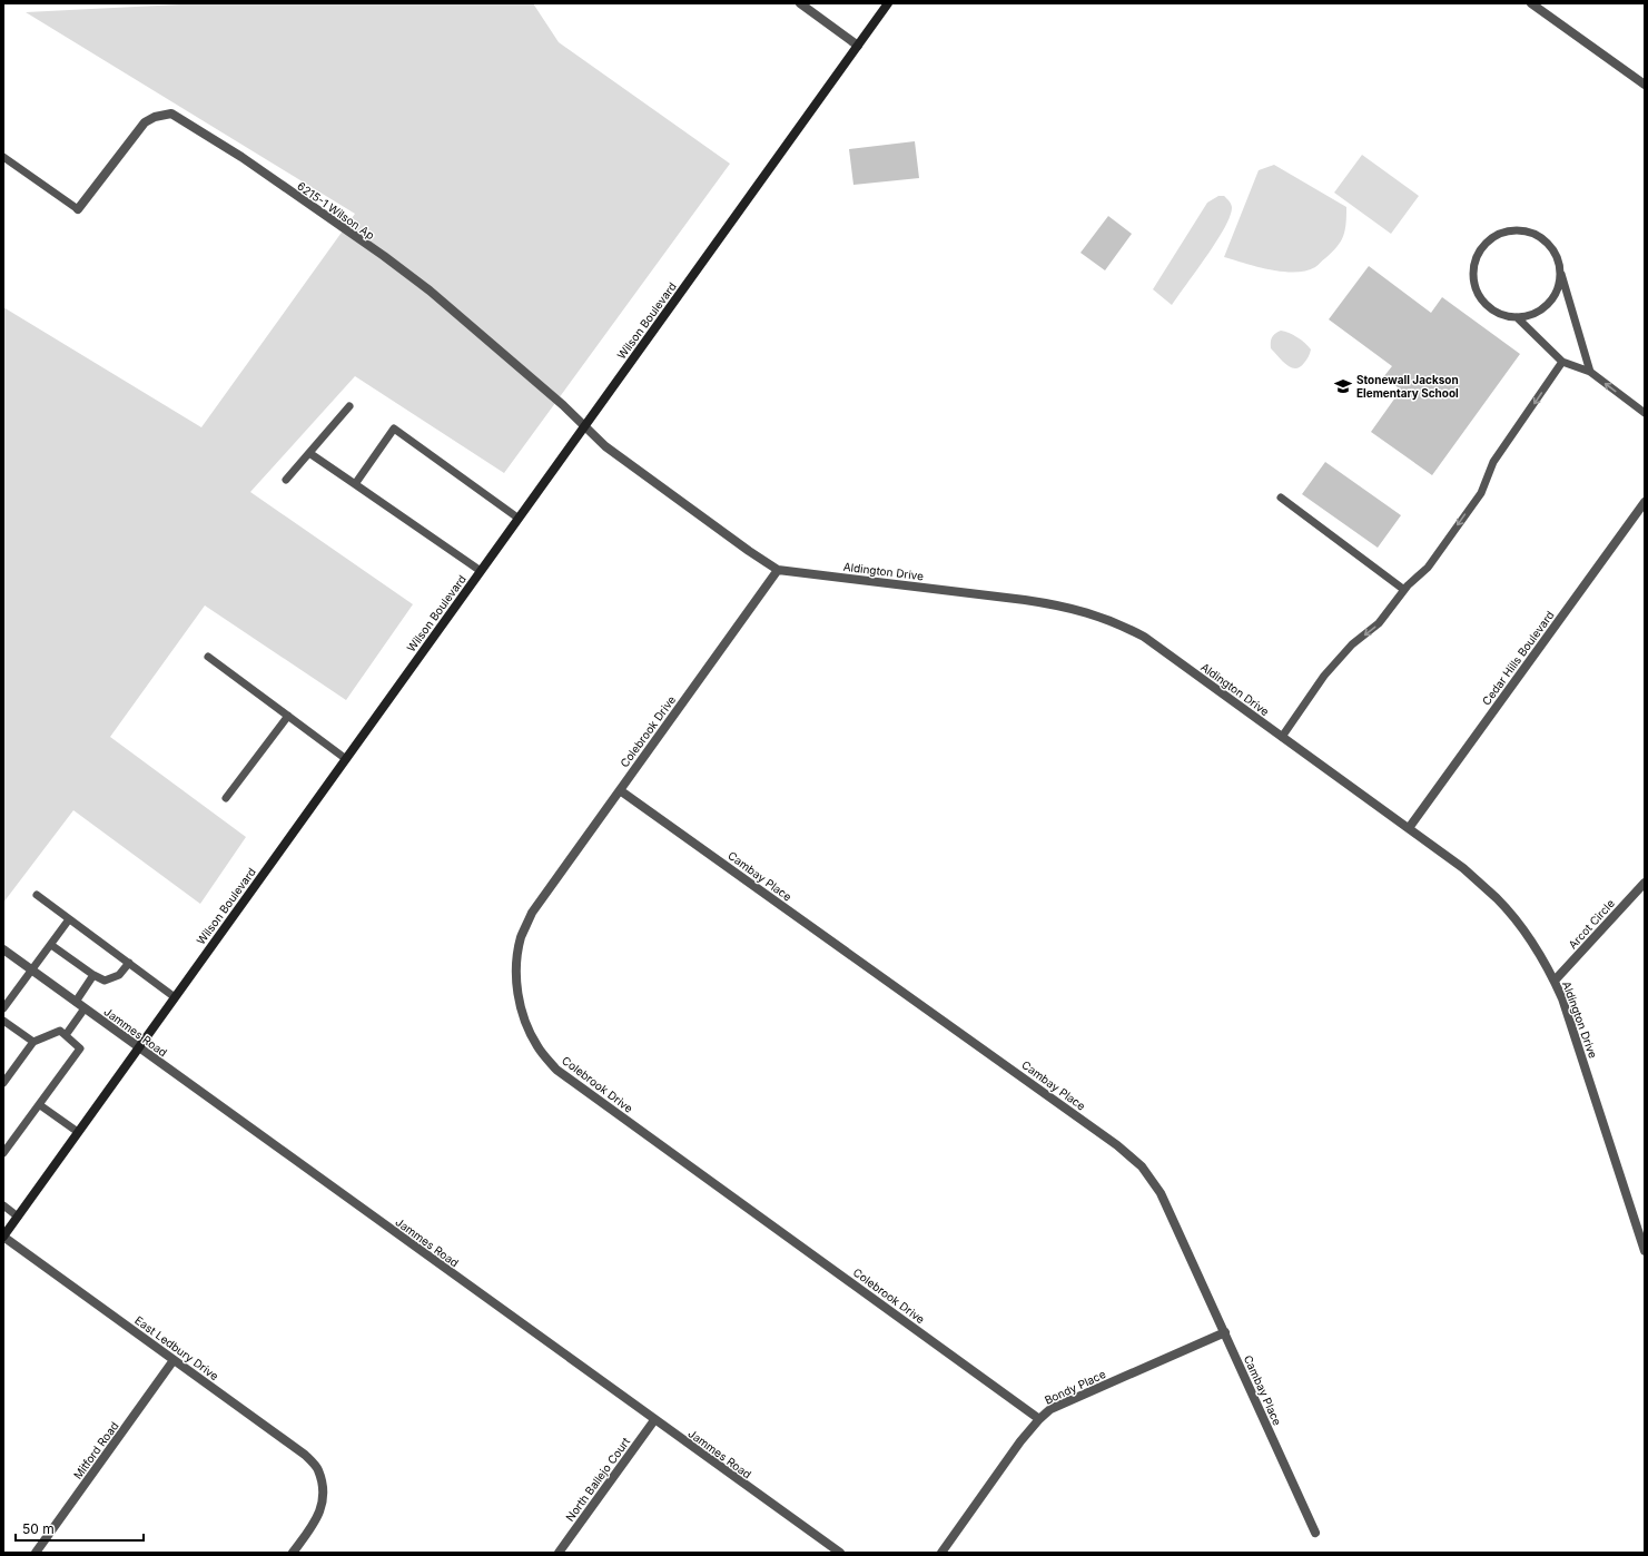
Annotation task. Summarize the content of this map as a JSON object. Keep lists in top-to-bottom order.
{
  "streets": {
    "main road": ["Wilson Boulevard"],
    "street": [
      "6215-1 Wilson Ap",
      "Aldington Drive",
      "Cedar Hills Boulevard",
      "Colebrook Drive",
      "Cambay Place",
      "Arcot Circle",
      "Jammes Road",
      "East Ledbury Drive",
      "Bondy Place",
      "Mitford Road",
      "North Ballejo Court"
    ]
  },
  "crossings": [
    ["6215-1 Wilson Ap", "Wilson Boulevard"],
    ["6215-1 Wilson Ap", "Aldington Drive"],
    ["Wilson Boulevard", "Aldington Drive"],
    ["Wilson Boulevard", "Jammes Road"],
    ["Wilson Boulevard", "East Ledbury Drive"],
    ["Aldington Drive", "Cedar Hills Boulevard"],
    ["Aldington Drive", "Colebrook Drive"],
    ["Aldington Drive", "Arcot Circle"],
    ["Colebrook Drive", "Cambay Place"],
    ["Colebrook Drive", "Bondy Place"],
    ["Cambay Place", "Bondy Place"],
    ["Jammes Road", "North Ballejo Court"],
    ["East Ledbury Drive", "Mitford Road"]
  ],
  "places": {
    "school or university": ["Stonewall Jackson Elementary School"]
  },
  "scale_bar": "50 m"
}
